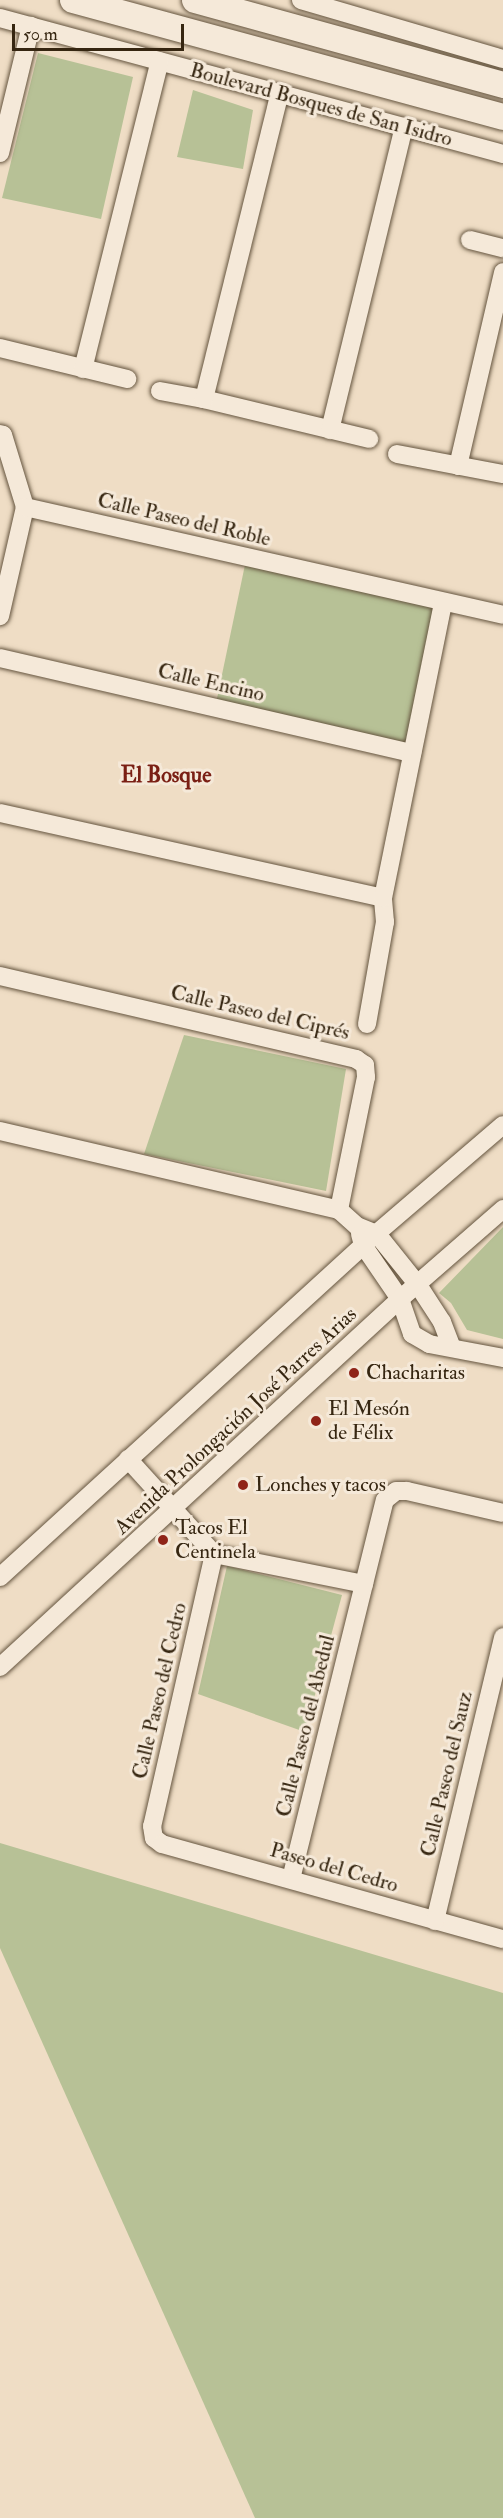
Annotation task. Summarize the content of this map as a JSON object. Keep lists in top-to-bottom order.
{
  "streets": {
    "main road": ["Boulevard Bosques de San Isidro"],
    "street": [
      "Calle Paseo del Roble",
      "Calle Encino",
      "Calle Paseo del Ciprés",
      "Avenida Prolongación José Parres Arias",
      "Calle Paseo del Cedro",
      "Calle Paseo del Abedul",
      "Calle Paseo del Sauz",
      "Paseo del Cedro"
    ]
  },
  "crossings": [
    ["Calle Paseo del Cedro", "Paseo del Cedro"],
    ["Calle Paseo del Abedul", "Paseo del Cedro"],
    ["Calle Paseo del Sauz", "Paseo del Cedro"]
  ],
  "districts": ["El Bosque"],
  "places": [
    "Chacharitas",
    "El Mesón de Félix",
    "Lonches y tacos",
    "Tacos El Centinela"
  ],
  "scale_bar": "50 m"
}
